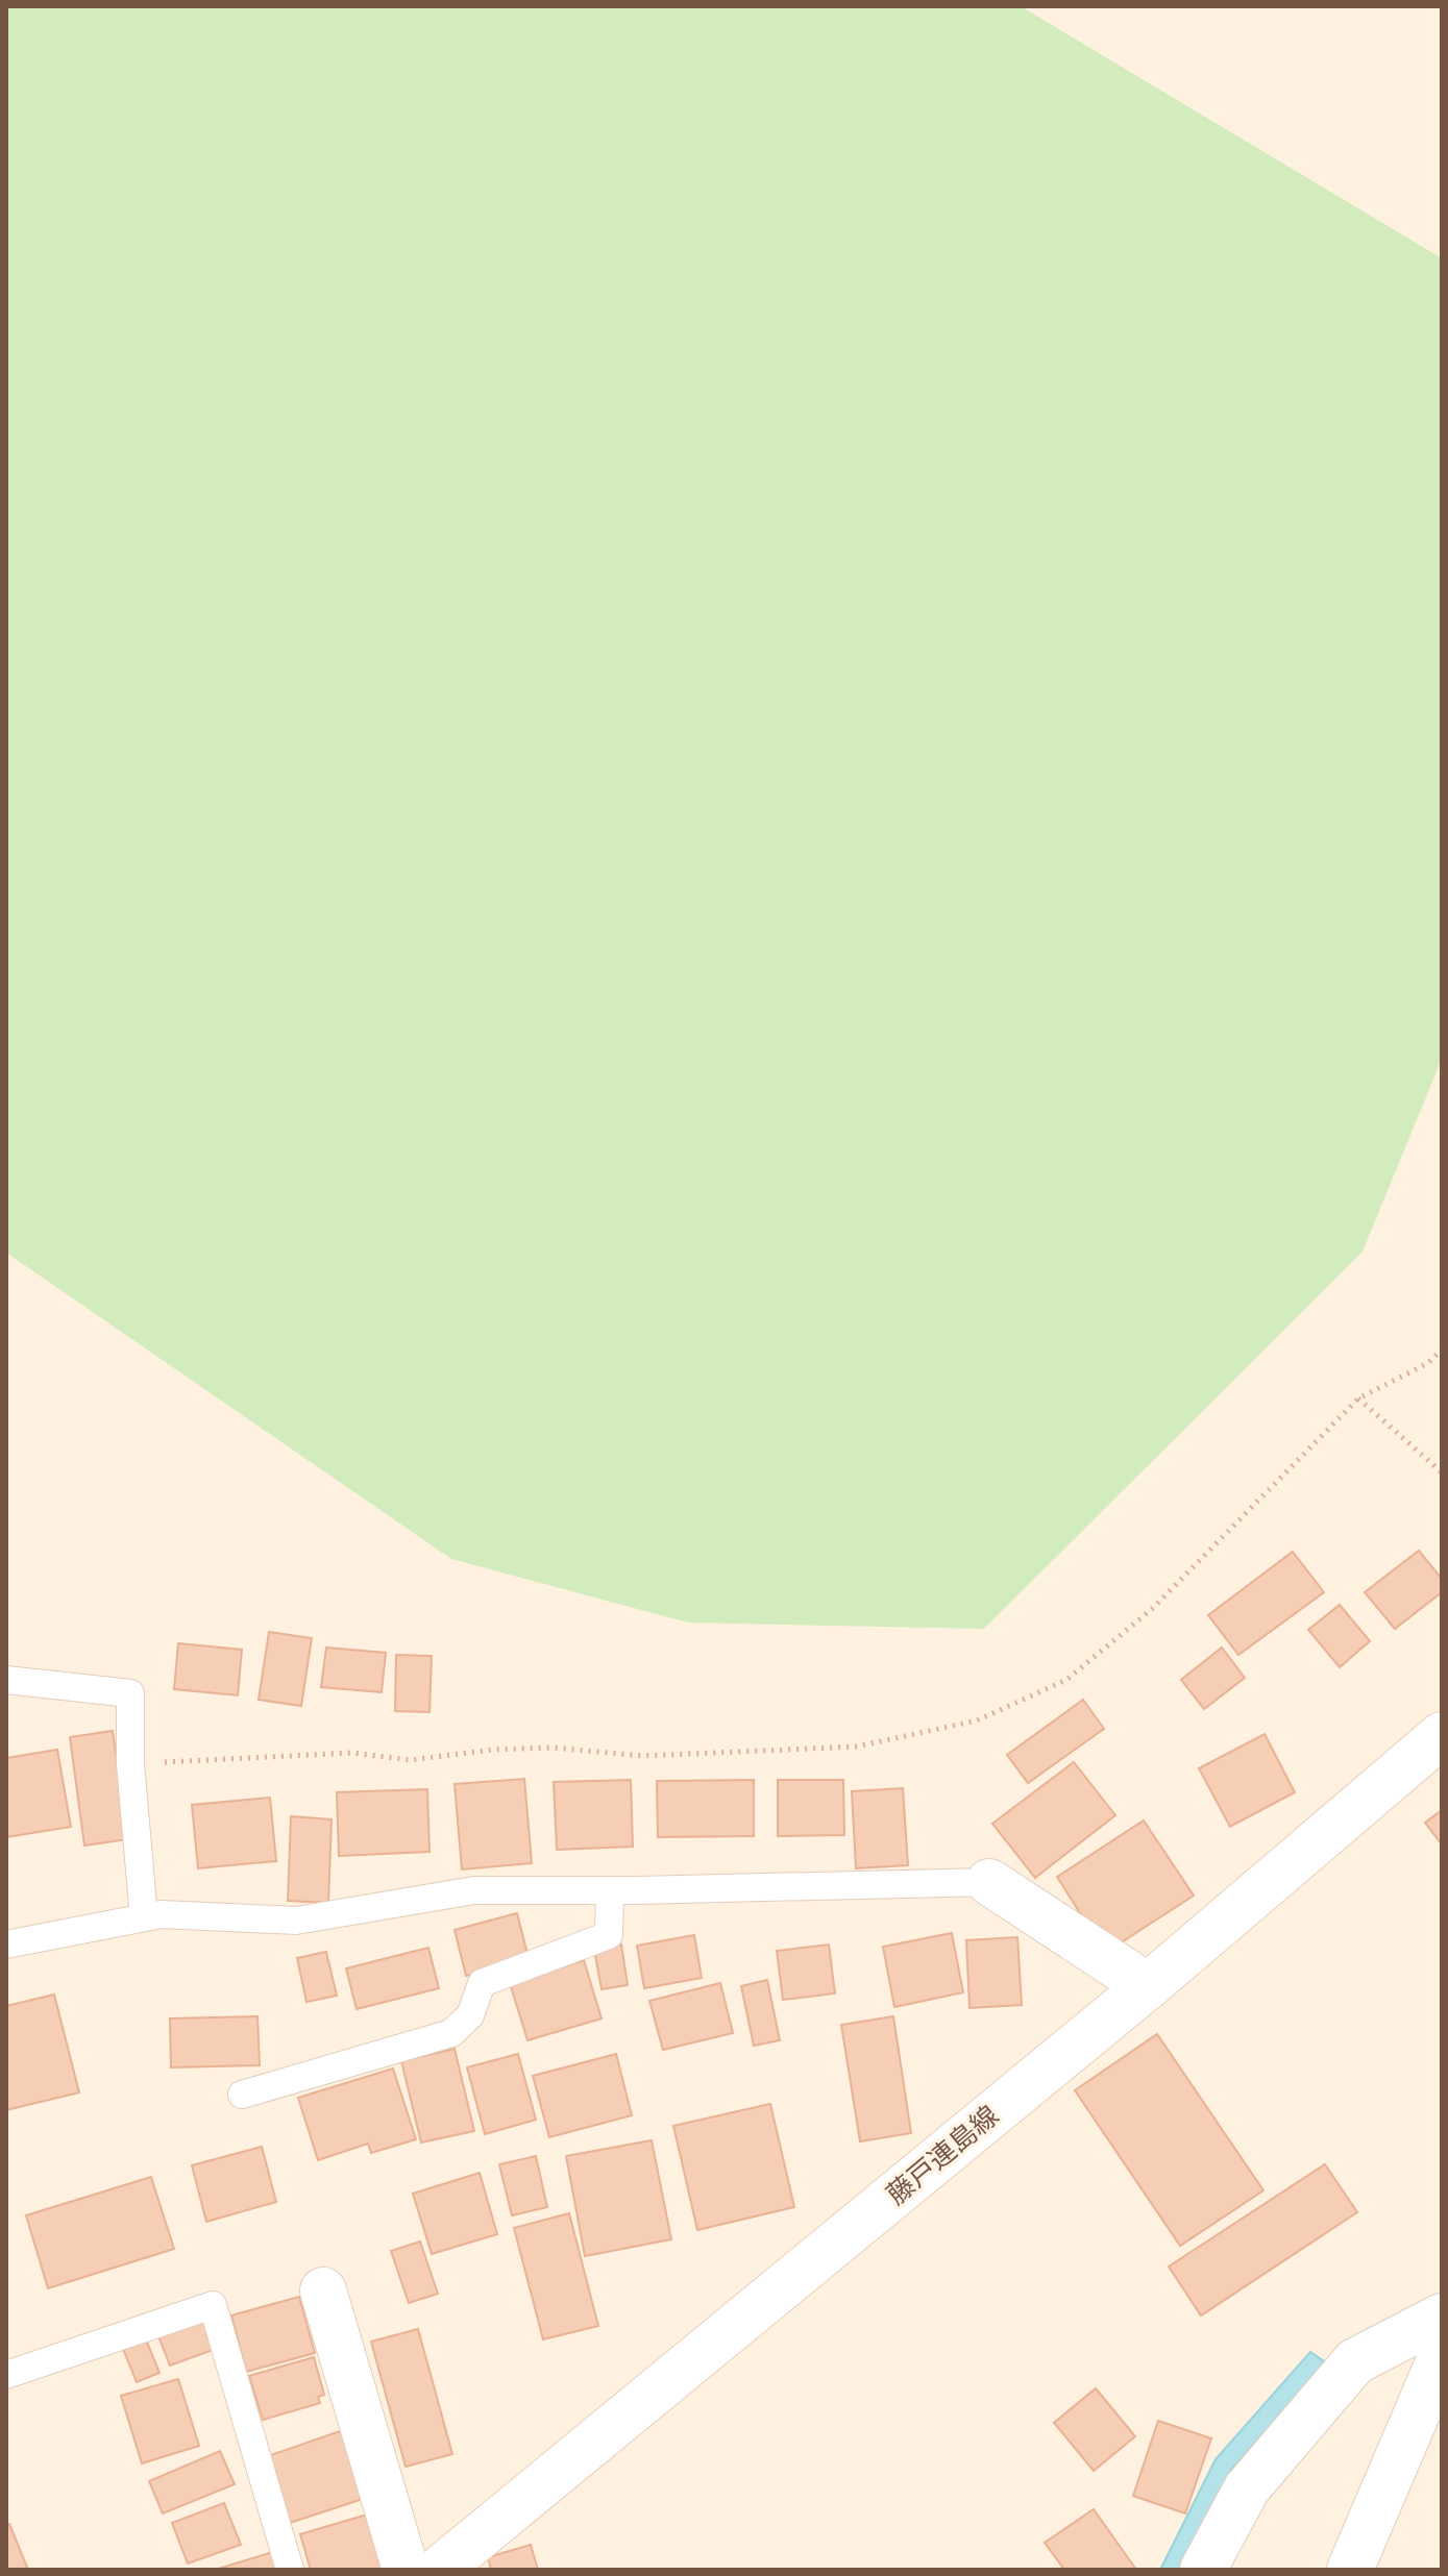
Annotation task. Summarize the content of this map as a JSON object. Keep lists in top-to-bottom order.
{
  "streets": {
    "main road": ["藤戸連島線"]
  }
}
